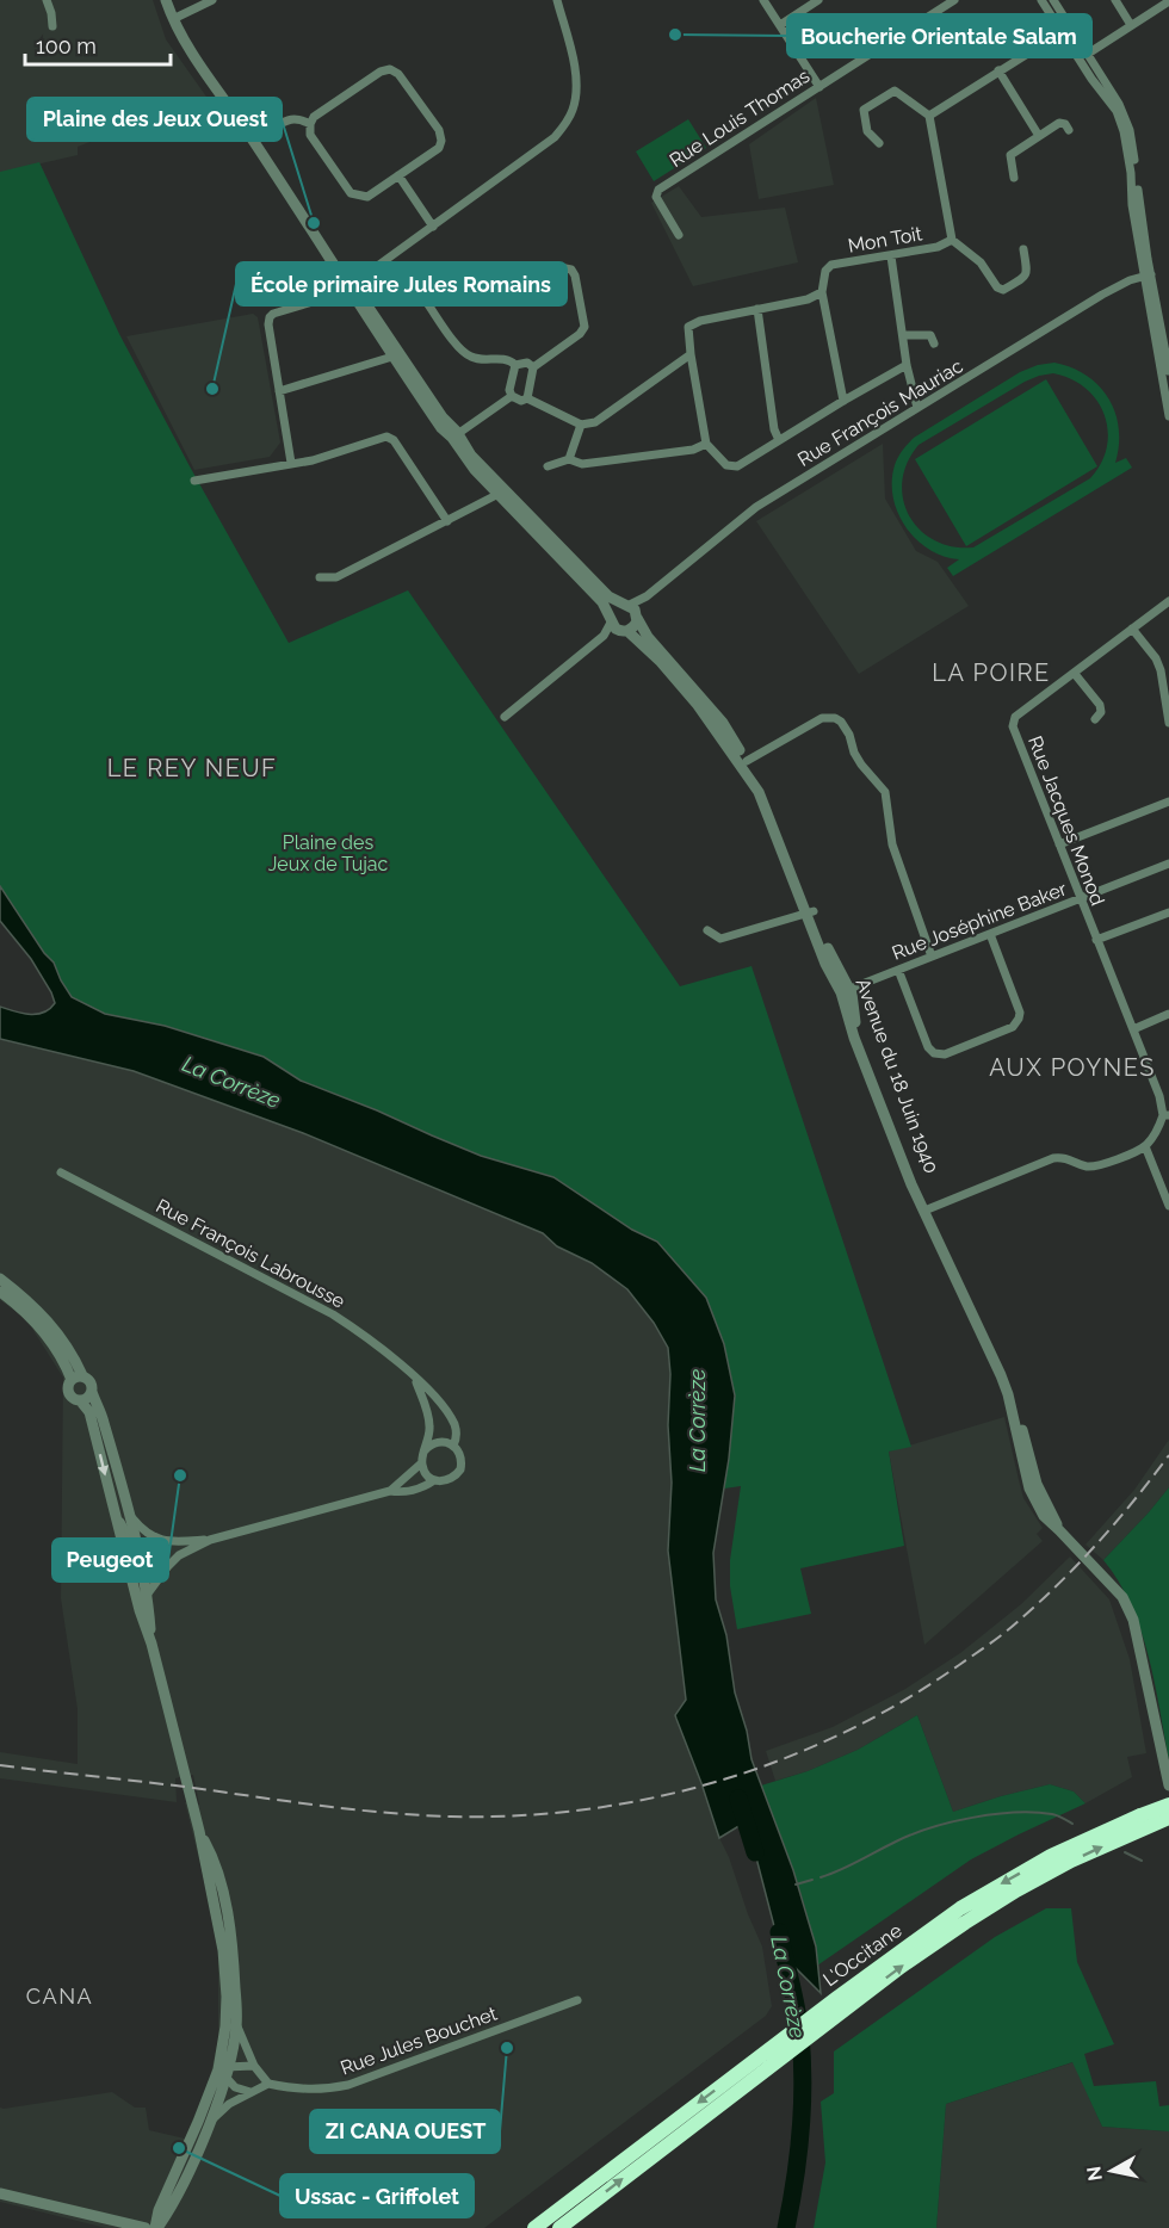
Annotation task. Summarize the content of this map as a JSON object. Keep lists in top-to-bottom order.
{
  "streets": {
    "highway": ["L'Occitane"],
    "street": [
      "Rue Louis Thomas",
      "Mon Toit",
      "Rue François Mauriac",
      "Rue Jacques Monod",
      "Rue Joséphine Baker",
      "Avenue du 18 Juin 1940",
      "Rue François Labrousse",
      "Rue Jules Bouchet"
    ]
  },
  "crossings": [
    ["Rue François Mauriac", "Avenue du 18 Juin 1940"],
    ["Rue Jacques Monod", "Rue Joséphine Baker"],
    ["Rue Joséphine Baker", "Avenue du 18 Juin 1940"]
  ],
  "districts": [
    "LA POIRE",
    "LE REY NEUF",
    "AUX POYNES",
    "CANA"
  ],
  "water": ["La Corrèze"],
  "parks": ["Plaine des Jeux de Tujac"],
  "places": [
    "Boucherie Orientale Salam",
    "Plaine des Jeux Ouest",
    "École primaire Jules Romains",
    "Peugeot",
    "ZI CANA OUEST",
    "Ussac - Griffolet"
  ],
  "scale_bar": "100 m",
  "north": "left"
}
